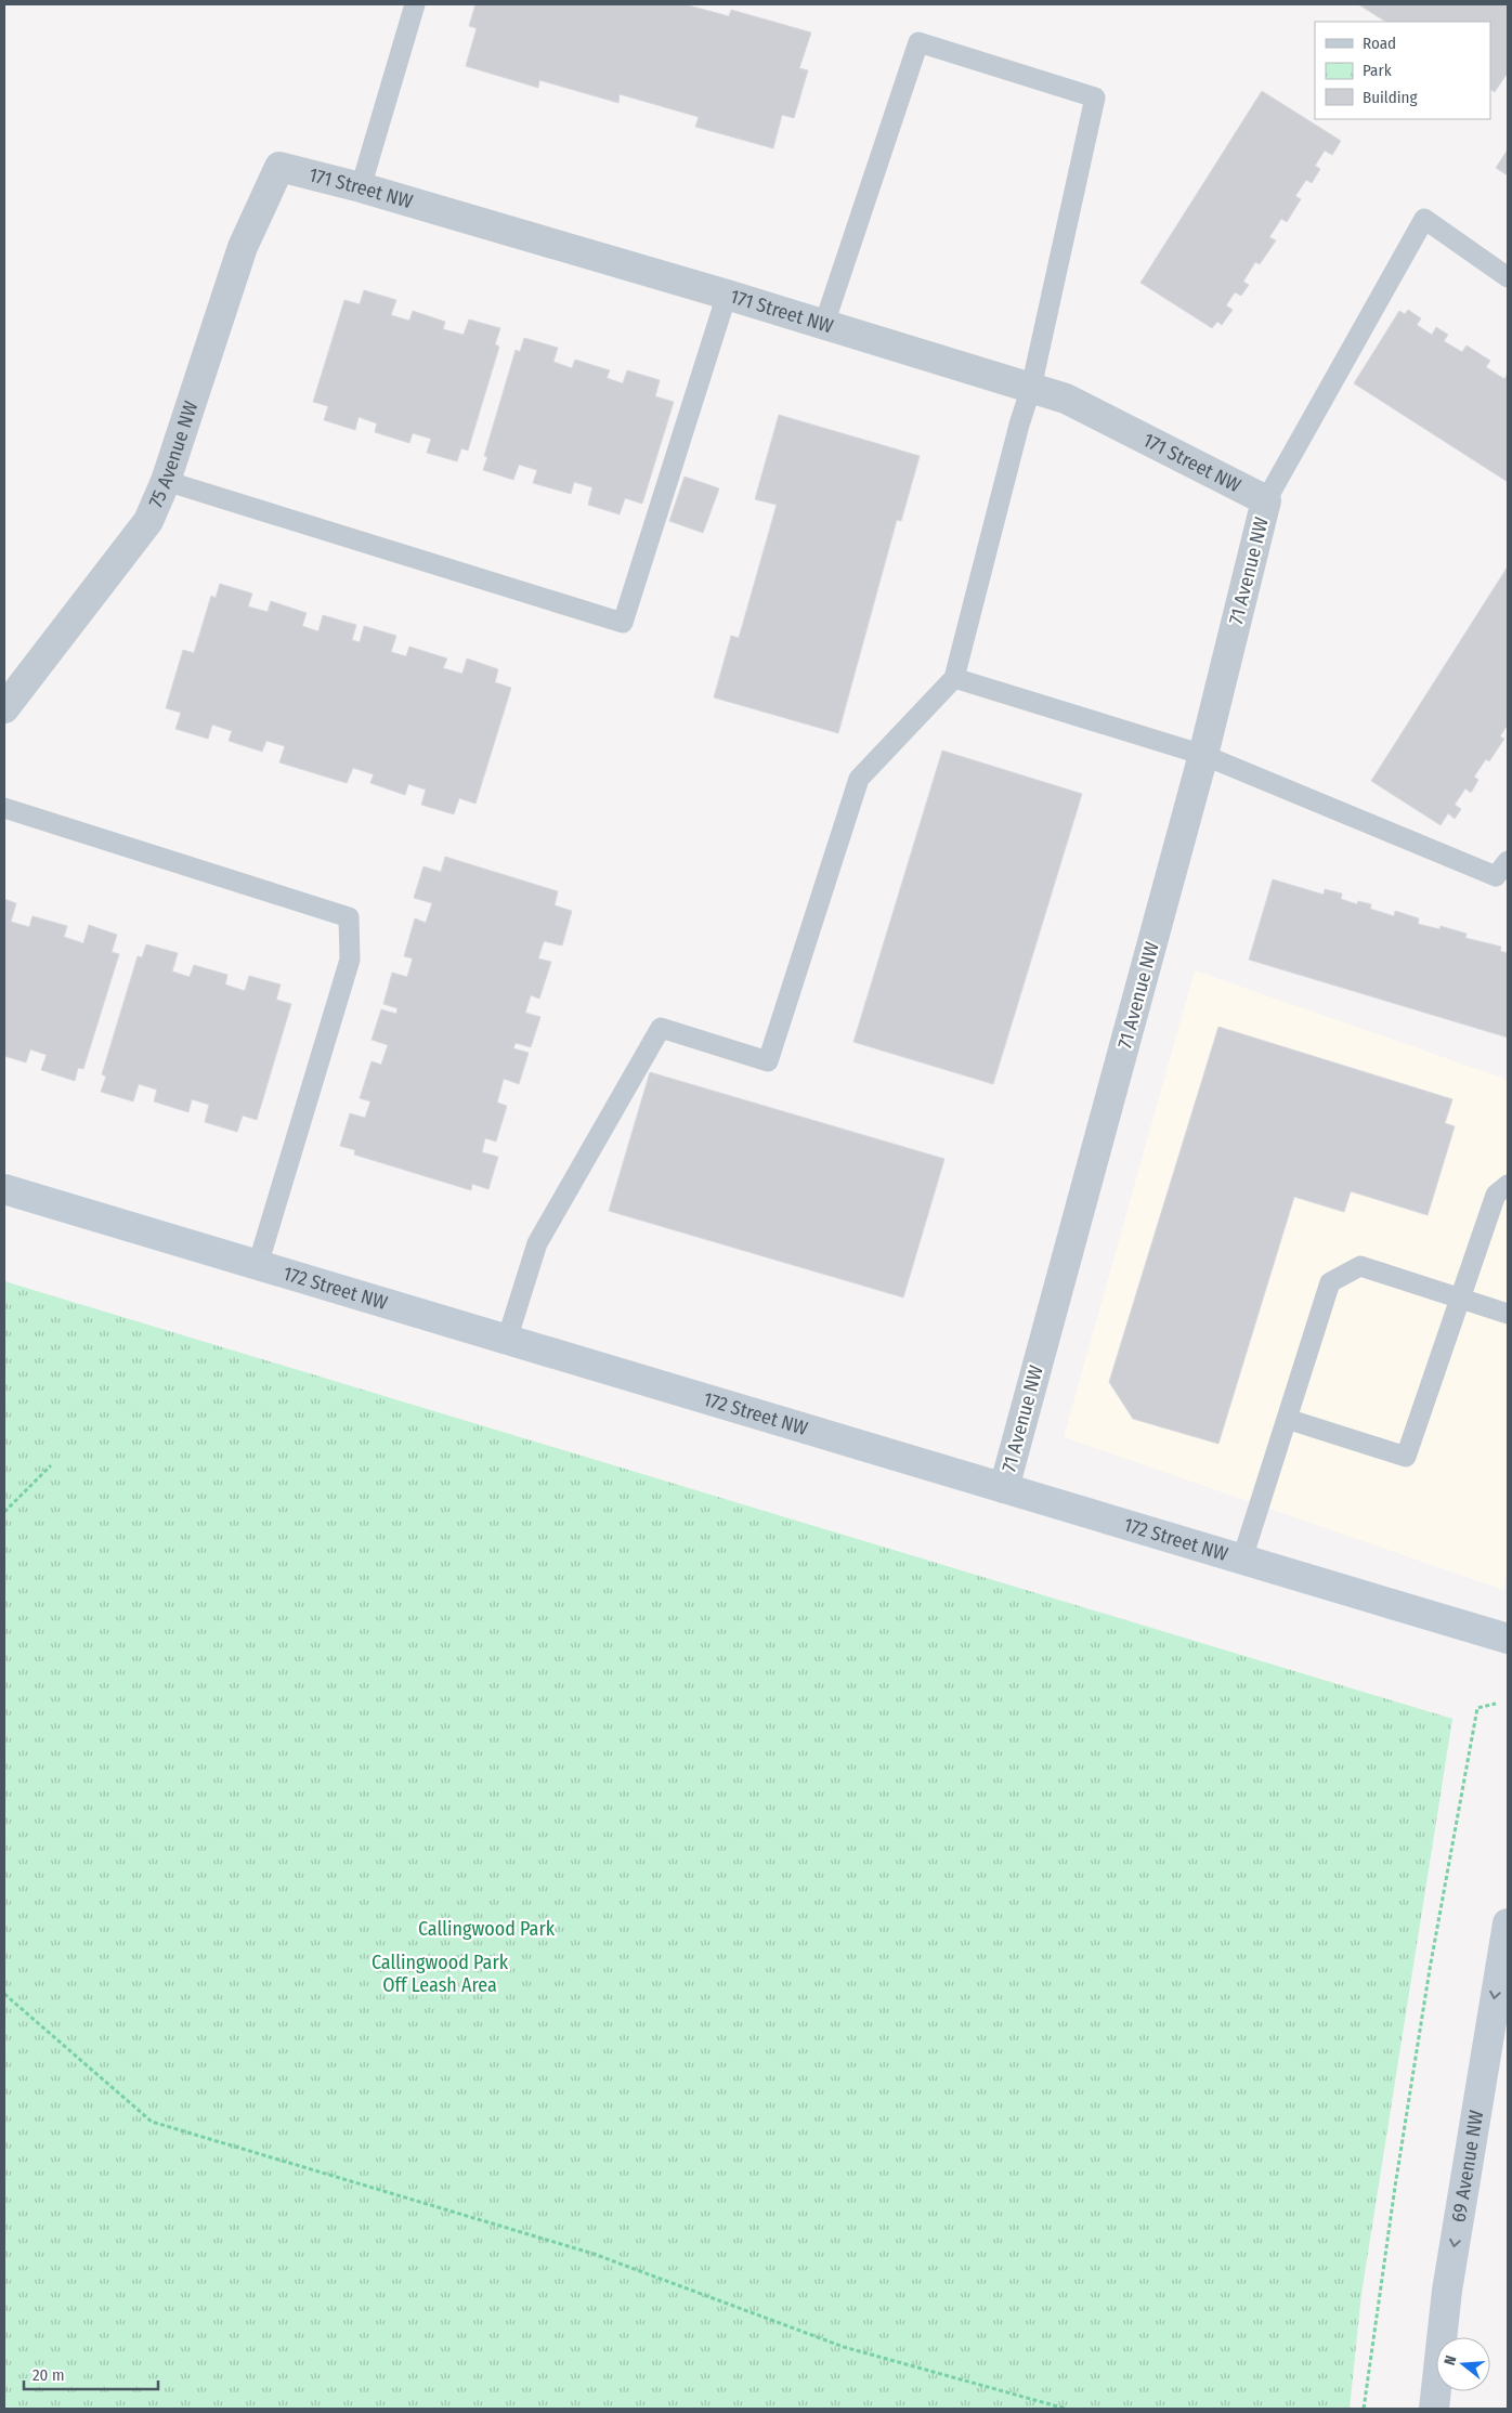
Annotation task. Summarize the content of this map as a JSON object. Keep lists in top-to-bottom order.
{
  "streets": {
    "street": [
      "171 Street NW",
      "75 Avenue NW",
      "71 Avenue NW",
      "172 Street NW",
      "69 Avenue NW"
    ]
  },
  "crossings": [
    ["171 Street NW", "75 Avenue NW"],
    ["171 Street NW", "71 Avenue NW"],
    ["71 Avenue NW", "172 Street NW"]
  ],
  "one_way": ["69 Avenue NW"],
  "parks": ["Callingwood Park", "Callingwood Park Off Leash Area"],
  "legend": ["Road", "Park", "Building"],
  "scale_bar": "20 m",
  "north": "left"
}
